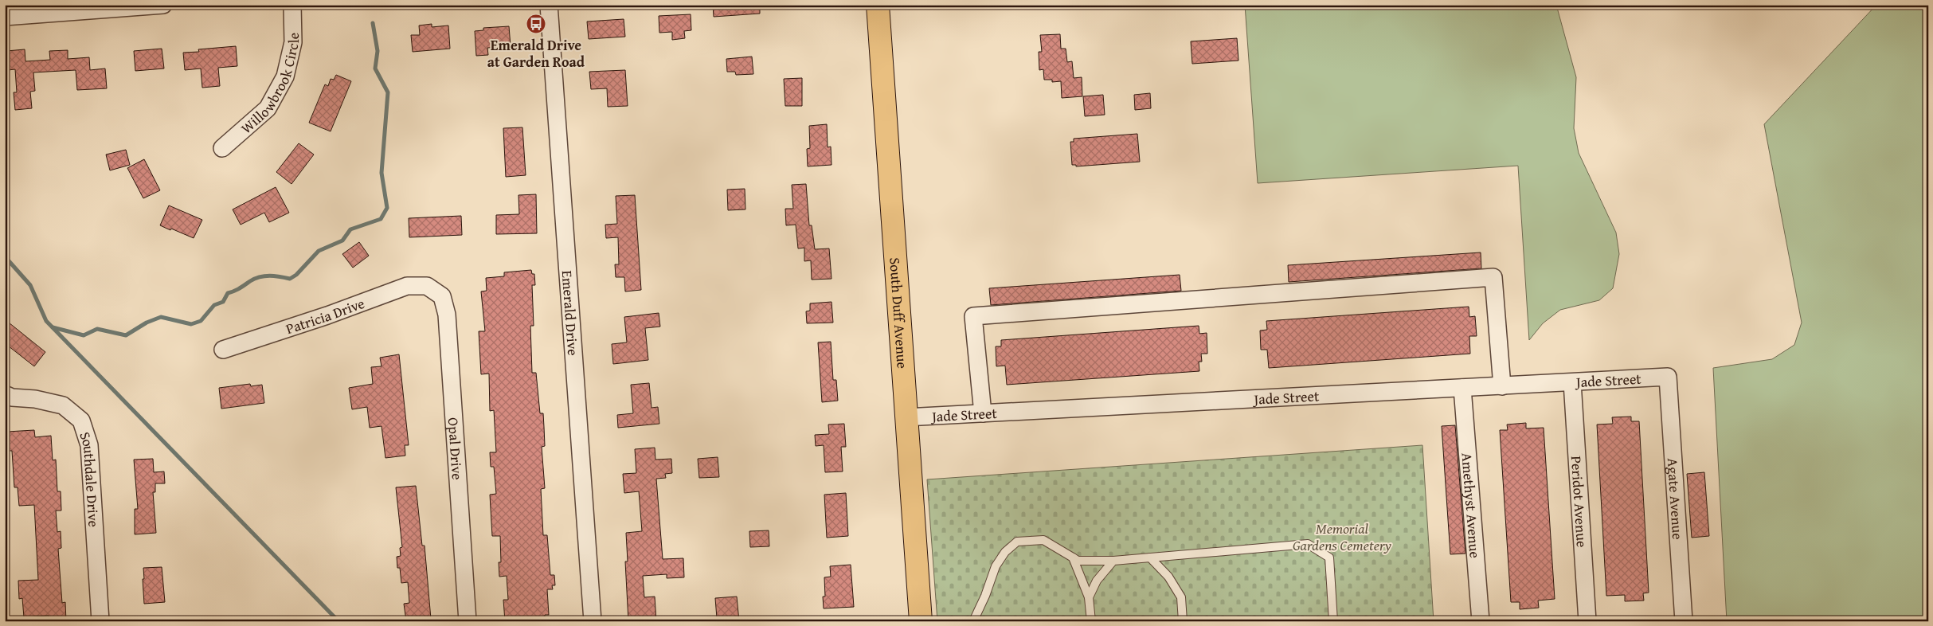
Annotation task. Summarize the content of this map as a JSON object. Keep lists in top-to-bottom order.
{
  "streets": {
    "main road": ["South Duff Avenue"],
    "street": [
      "Willowbrook Circle",
      "Emerald Drive",
      "Patricia Drive",
      "Jade Street",
      "Opal Drive",
      "Southdale Drive",
      "Agate Avenue",
      "Peridot Avenue",
      "Amethyst Avenue"
    ]
  },
  "crossings": [
    ["South Duff Avenue", "Jade Street"],
    ["Patricia Drive", "Opal Drive"],
    ["Jade Street", "Agate Avenue"],
    ["Jade Street", "Peridot Avenue"],
    ["Jade Street", "Amethyst Avenue"]
  ],
  "parks": ["Memorial Gardens Cemetery"],
  "places": {
    "bus stop": ["Emerald Drive at Garden Road"]
  }
}
